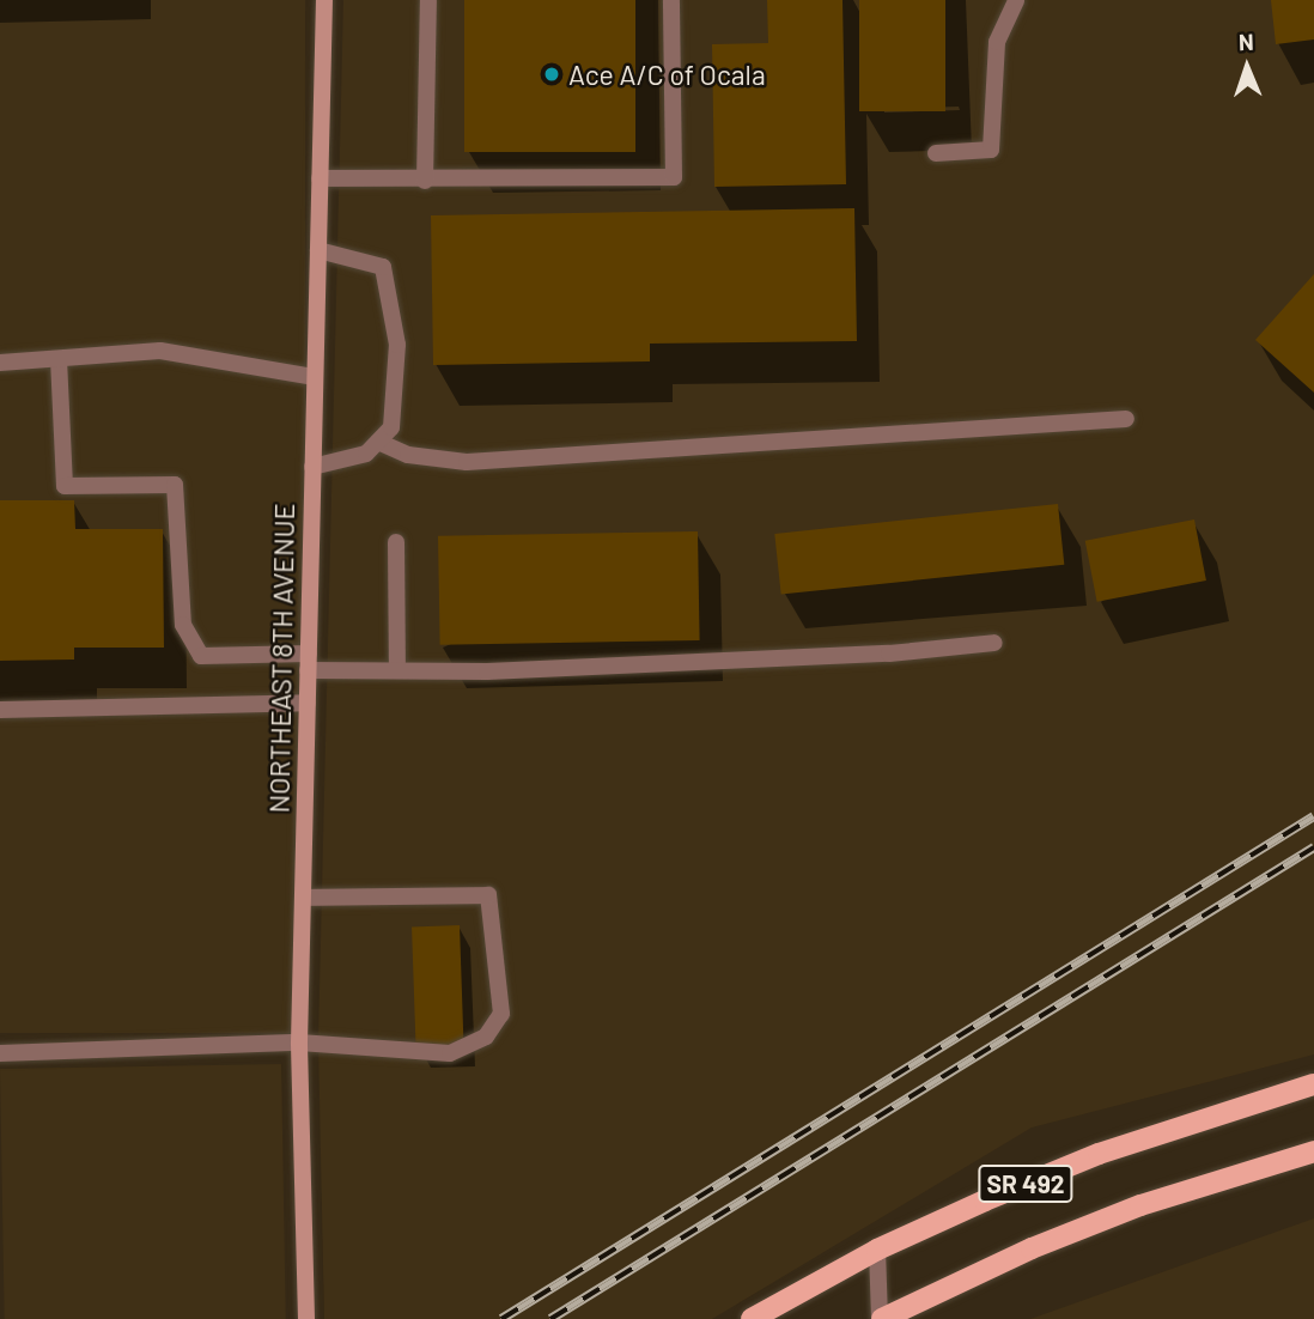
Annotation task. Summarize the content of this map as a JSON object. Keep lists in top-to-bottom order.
{
  "streets": {
    "main road": ["NORTHEAST 8TH AVENUE", "SR 492"]
  },
  "places": ["Ace A/C of Ocala"],
  "north": "top"
}
